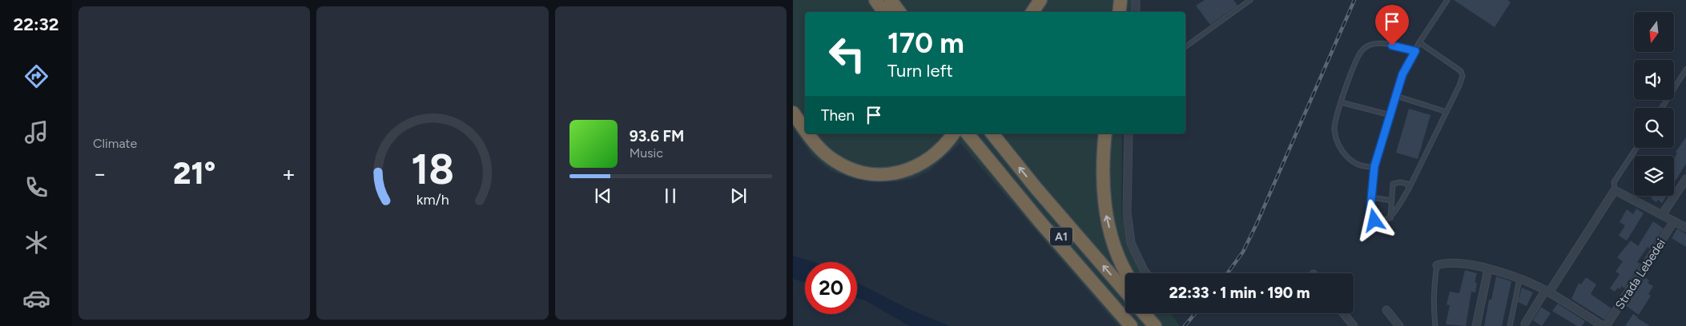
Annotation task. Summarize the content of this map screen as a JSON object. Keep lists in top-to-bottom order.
{
  "streets": {
    "highway": ["A1"],
    "street": ["Strada Lebedei"]
  },
  "north": "bottom",
  "page": {
    "tabs": "22:32",
    "tile": "Climate",
    "turn": ["170 m", "Turn left"],
    "then": "Then",
    "song": ["93.6 FM", "Music"],
    "heat": ["−", "21°", "+"],
    "limit": "20",
    "trip": "22:33 · 1 min · 190 m",
    "gauge": ["18", "km/h"]
  }
}
